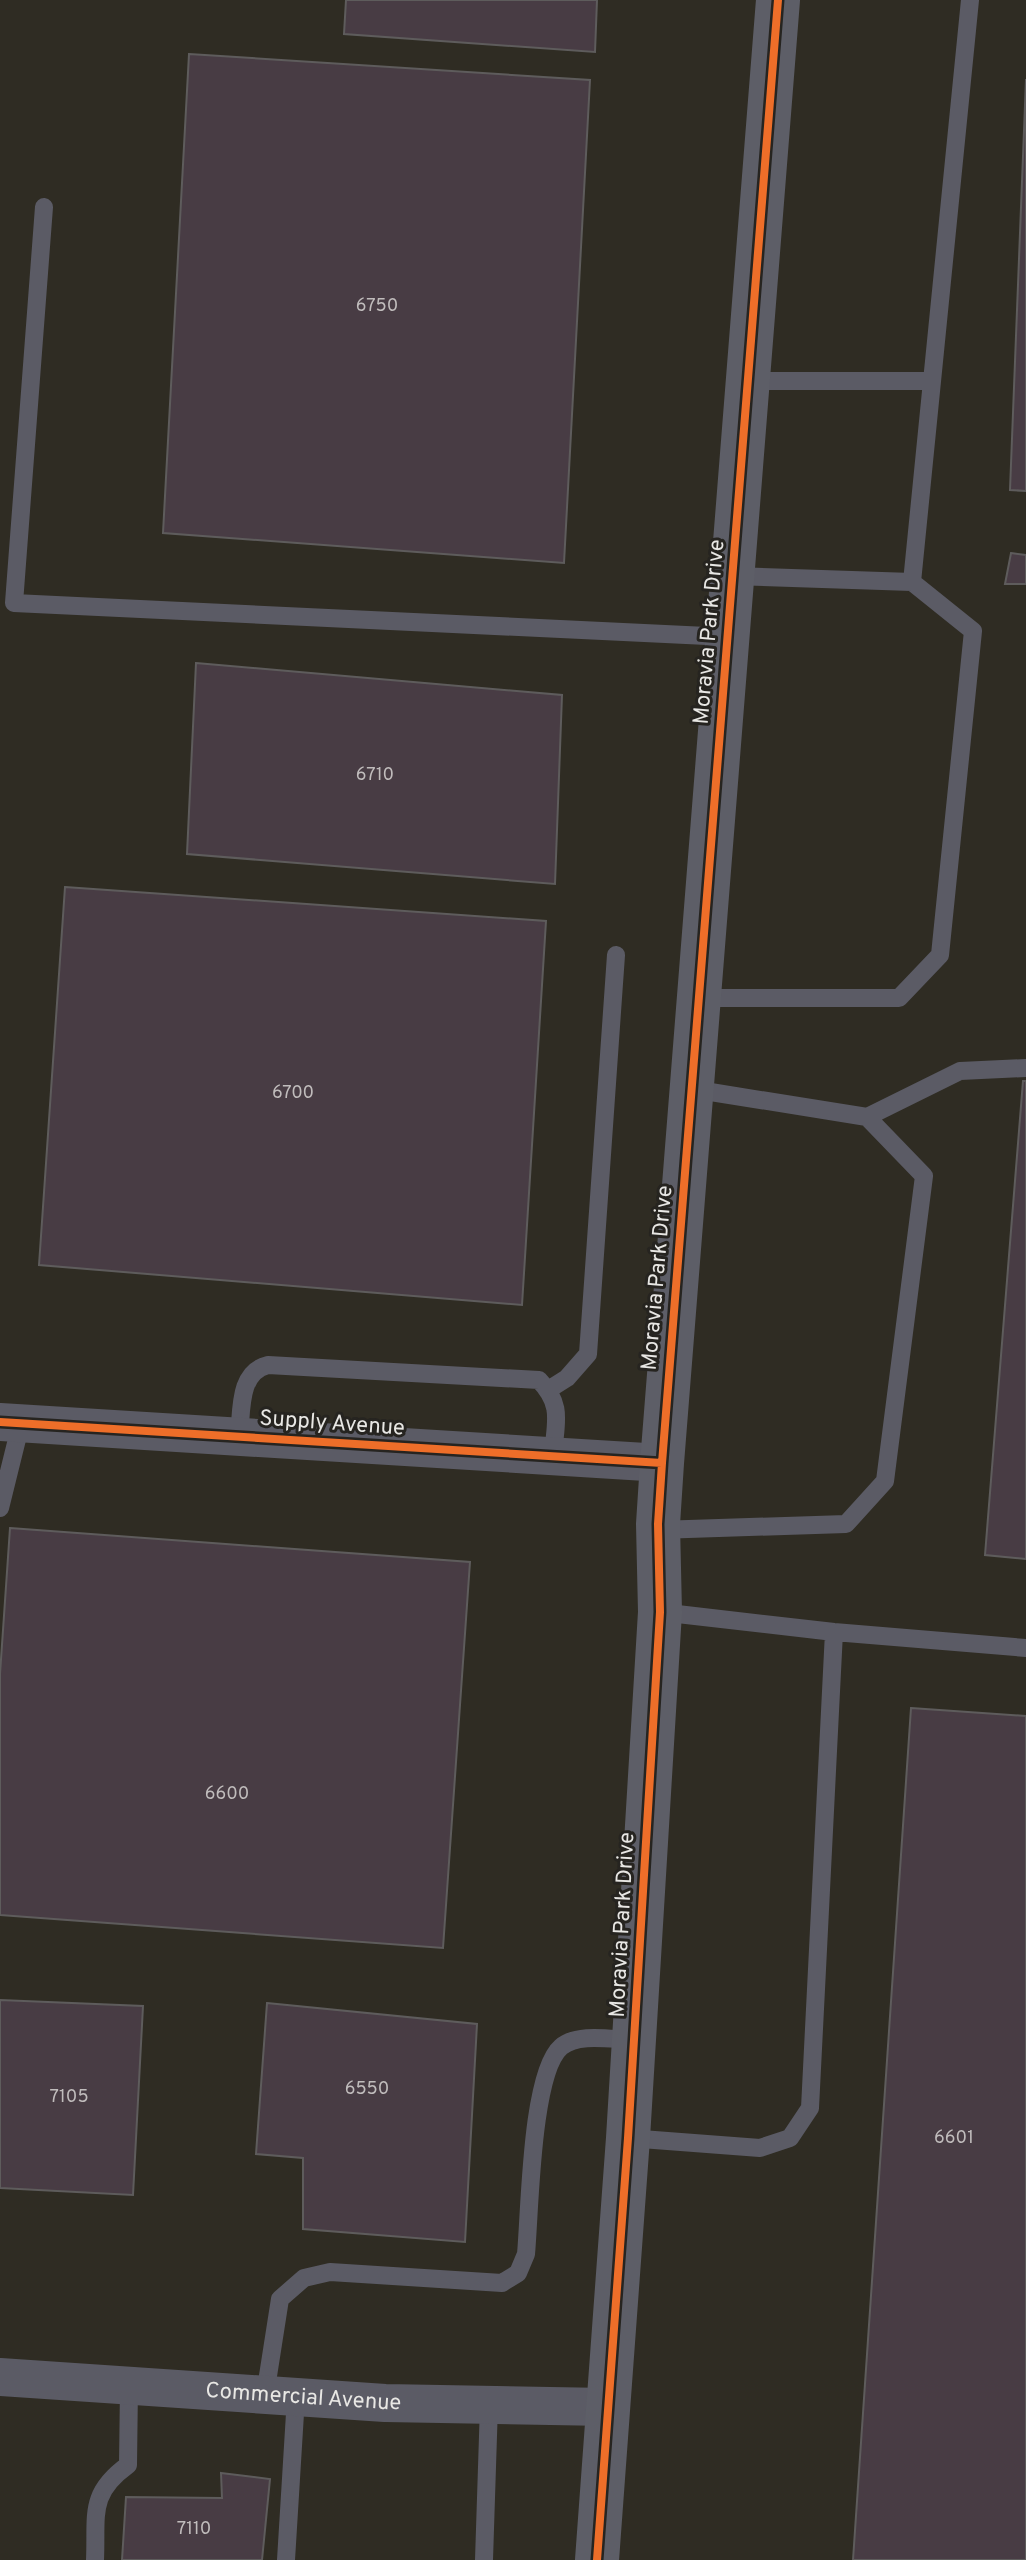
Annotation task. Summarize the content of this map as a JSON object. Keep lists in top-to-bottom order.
{
  "streets": {
    "main road": ["Moravia Park Drive"],
    "street": ["Supply Avenue", "Commercial Avenue"]
  },
  "crossings": [
    ["Moravia Park Drive", "Supply Avenue"],
    ["Moravia Park Drive", "Commercial Avenue"]
  ],
  "house_numbers": [
    "6750",
    "6710",
    "6700",
    "6600",
    "6550",
    "7105",
    "6601",
    "7110"
  ]
}
